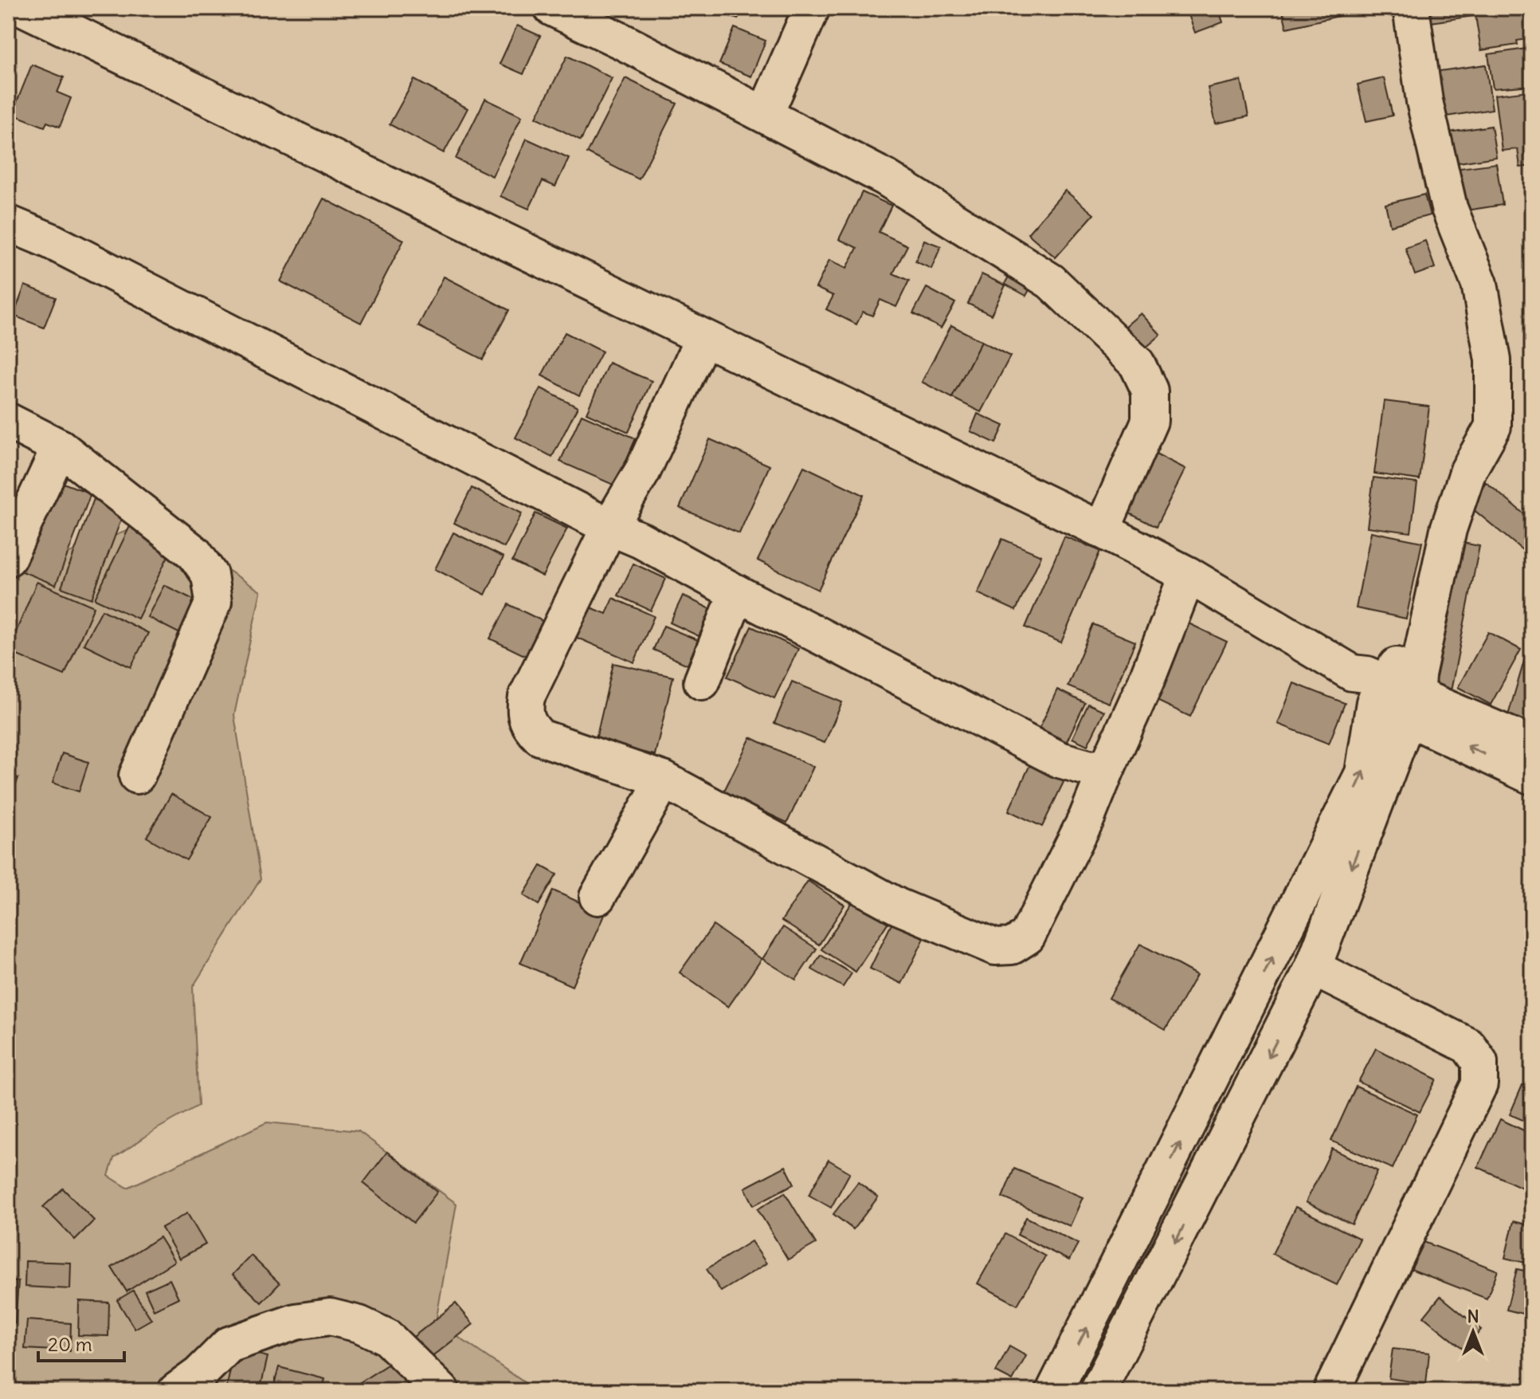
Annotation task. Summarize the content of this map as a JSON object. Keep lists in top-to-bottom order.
{
  "scale_bar": "20 m",
  "north": "top"
}
